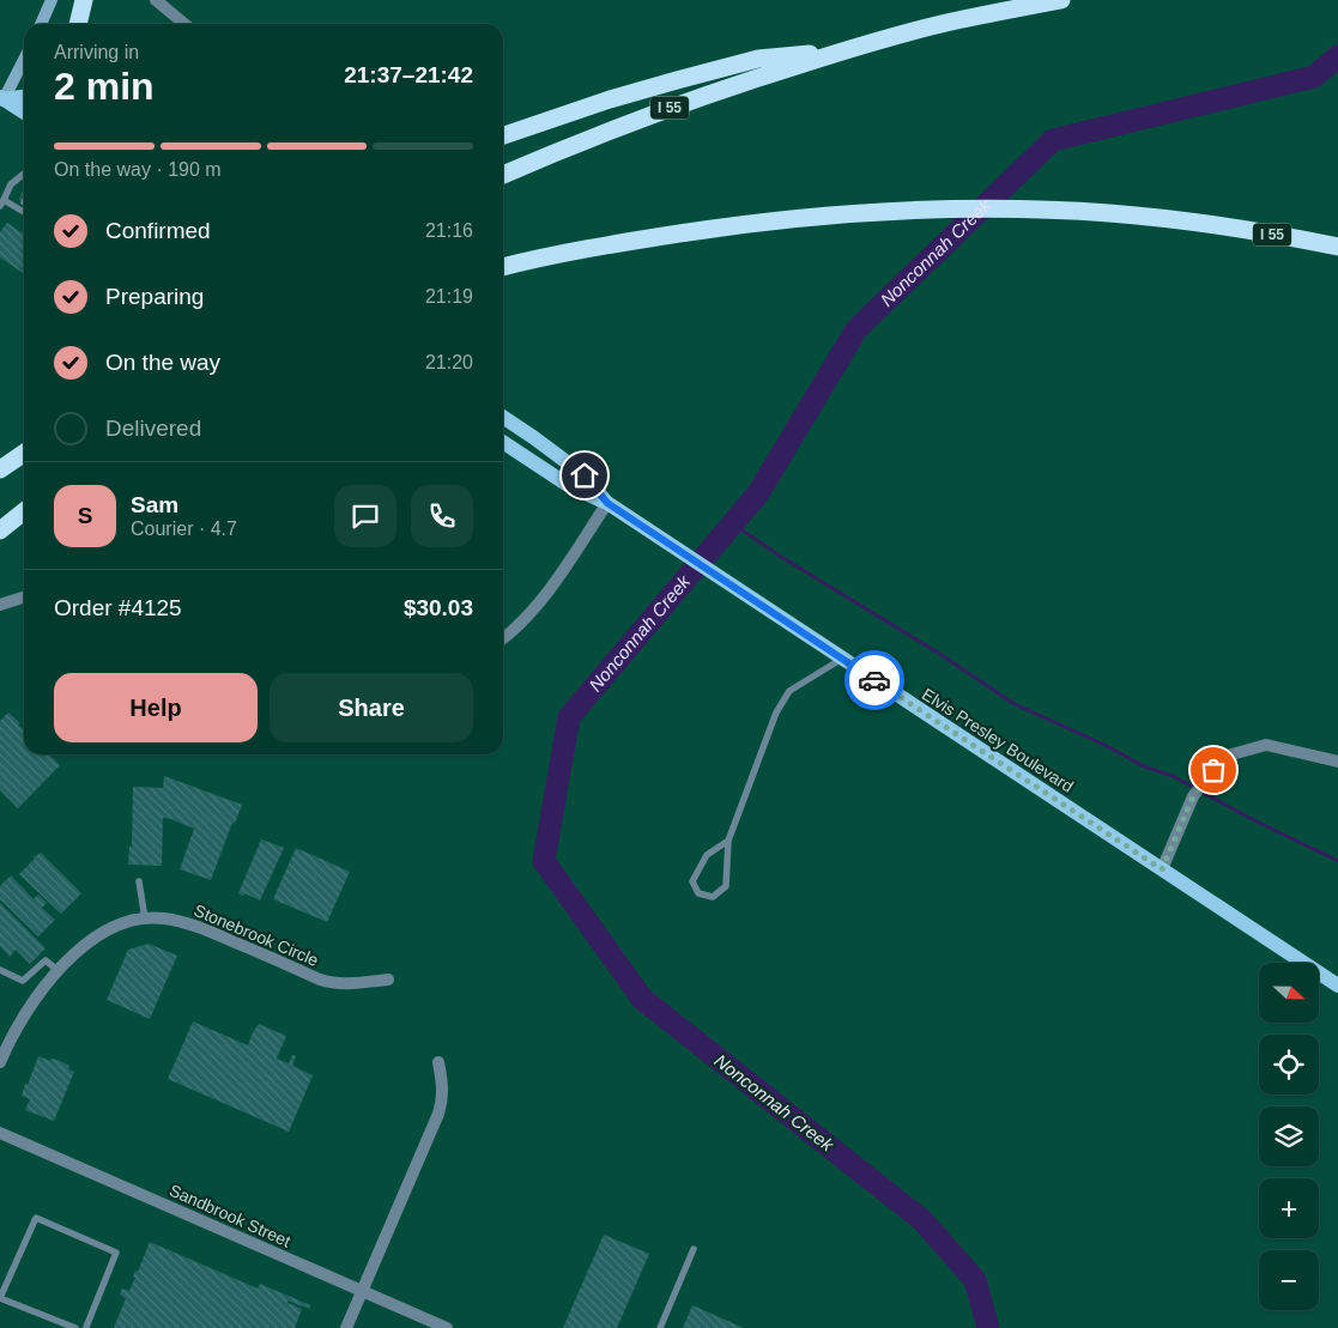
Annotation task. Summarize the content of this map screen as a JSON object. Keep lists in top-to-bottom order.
{
  "streets": {
    "highway": ["I 55"],
    "main road": ["Elvis Presley Boulevard"],
    "street": ["Stonebrook Circle", "Sandbrook Street"]
  },
  "water": ["Nonconnah Creek"],
  "north": "right",
  "page": {
    "heading": ["2 min", "Arriving in", "21:37–21:42"],
    "panel": [
      "Sam",
      "Courier · 4.7",
      "Order #4125",
      "$30.03"
    ],
    "bar": "On the way · 190 m",
    "list": [
      ["Confirmed", "21:16"],
      ["Preparing", "21:19"],
      ["On the way", "21:20"],
      "Delivered"
    ],
    "round": "S",
    "buttons": ["Help", "Share"],
    "map_buttons": ["+", "−"]
  }
}
